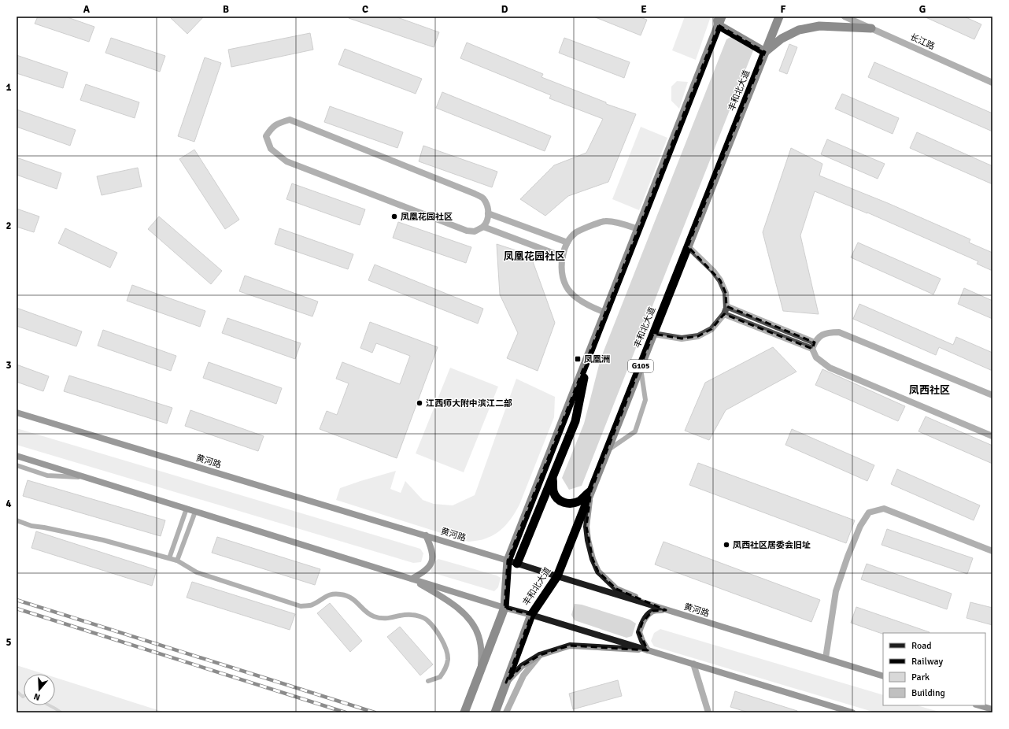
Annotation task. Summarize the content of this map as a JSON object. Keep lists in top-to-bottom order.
{
  "streets": {
    "highway": ["丰和北大道", "G105"],
    "main road": ["黄河路"],
    "street": ["长江路"]
  },
  "crossings": [
    ["丰和北大道", "黄河路"]
  ],
  "districts": ["凤凰花园社区", "凤西社区"],
  "places": {
    "other": ["凤凰花园社区", "江西师大附中滨江二部", "凤西社区居委会旧址"],
    "transit": ["凤凰洲"]
  },
  "legend": [
    "Road",
    "Railway",
    "Park",
    "Building"
  ],
  "north": "bottom",
  "grid": {
    "columns": [
      "A",
      "B",
      "C",
      "D",
      "E",
      "F",
      "G"
    ],
    "rows": [
      "1",
      "2",
      "3",
      "4",
      "5"
    ]
  }
}
